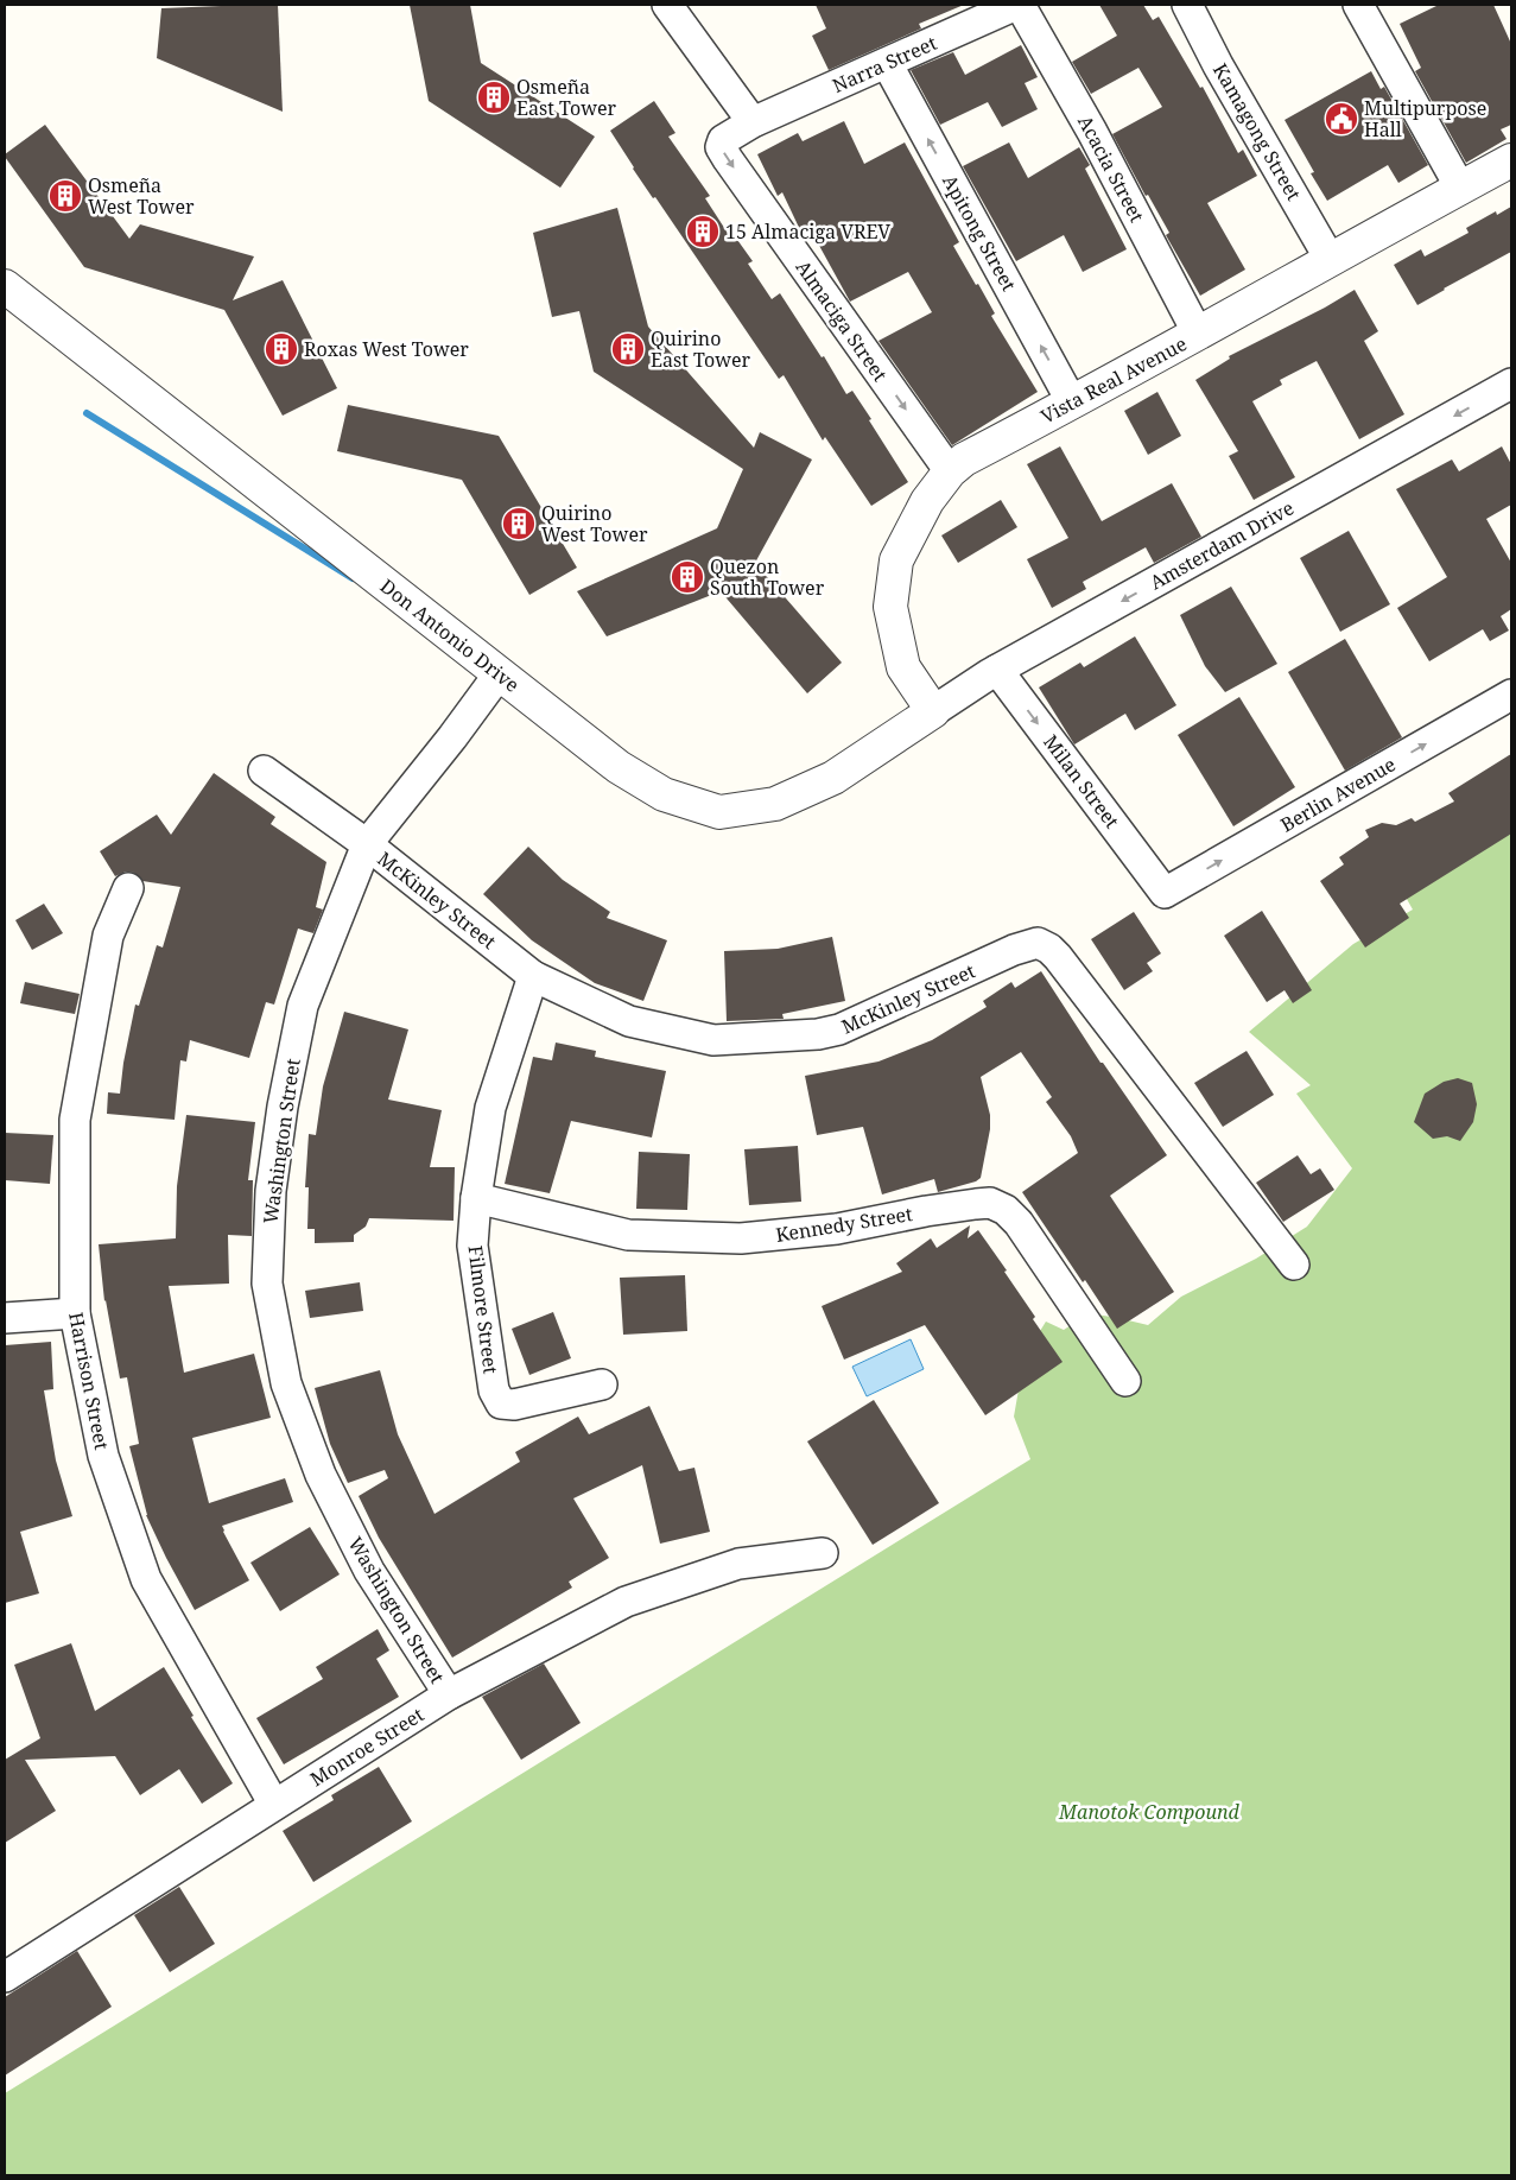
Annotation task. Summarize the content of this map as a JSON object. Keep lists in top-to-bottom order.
{
  "streets": {
    "street": [
      "Narra Street",
      "Kamagong Street",
      "Acacia Street",
      "Apitong Street",
      "Almaciga Street",
      "Vista Real Avenue",
      "Amsterdam Drive",
      "Don Antonio Drive",
      "Milan Street",
      "Berlin Avenue",
      "McKinley Street",
      "Washington Street",
      "Kennedy Street",
      "Filmore Street",
      "Harrison Street",
      "Monroe Street"
    ]
  },
  "crossings": [
    ["Narra Street", "Acacia Street"],
    ["Narra Street", "Apitong Street"],
    ["Narra Street", "Almaciga Street"],
    ["Kamagong Street", "Vista Real Avenue"],
    ["Acacia Street", "Vista Real Avenue"],
    ["Apitong Street", "Vista Real Avenue"],
    ["Almaciga Street", "Vista Real Avenue"],
    ["Vista Real Avenue", "Amsterdam Drive"],
    ["Vista Real Avenue", "Don Antonio Drive"],
    ["Amsterdam Drive", "Don Antonio Drive"],
    ["Amsterdam Drive", "Milan Street"],
    ["Don Antonio Drive", "Washington Street"],
    ["Milan Street", "Berlin Avenue"],
    ["McKinley Street", "Washington Street"],
    ["McKinley Street", "Filmore Street"],
    ["Washington Street", "Monroe Street"],
    ["Kennedy Street", "Filmore Street"],
    ["Harrison Street", "Monroe Street"]
  ],
  "one_way": [
    "Apitong Street",
    "Amsterdam Drive",
    "Milan Street",
    "Berlin Avenue"
  ],
  "parks": ["Manotok Compound"],
  "places": {
    "building": [
      "Osmeña East Tower",
      "Osmeña West Tower",
      "15 Almaciga VREV",
      "Roxas West Tower",
      "Quirino East Tower",
      "Quirino West Tower",
      "Quezon South Tower"
    ],
    "public building": ["Multipurpose Hall"]
  }
}
